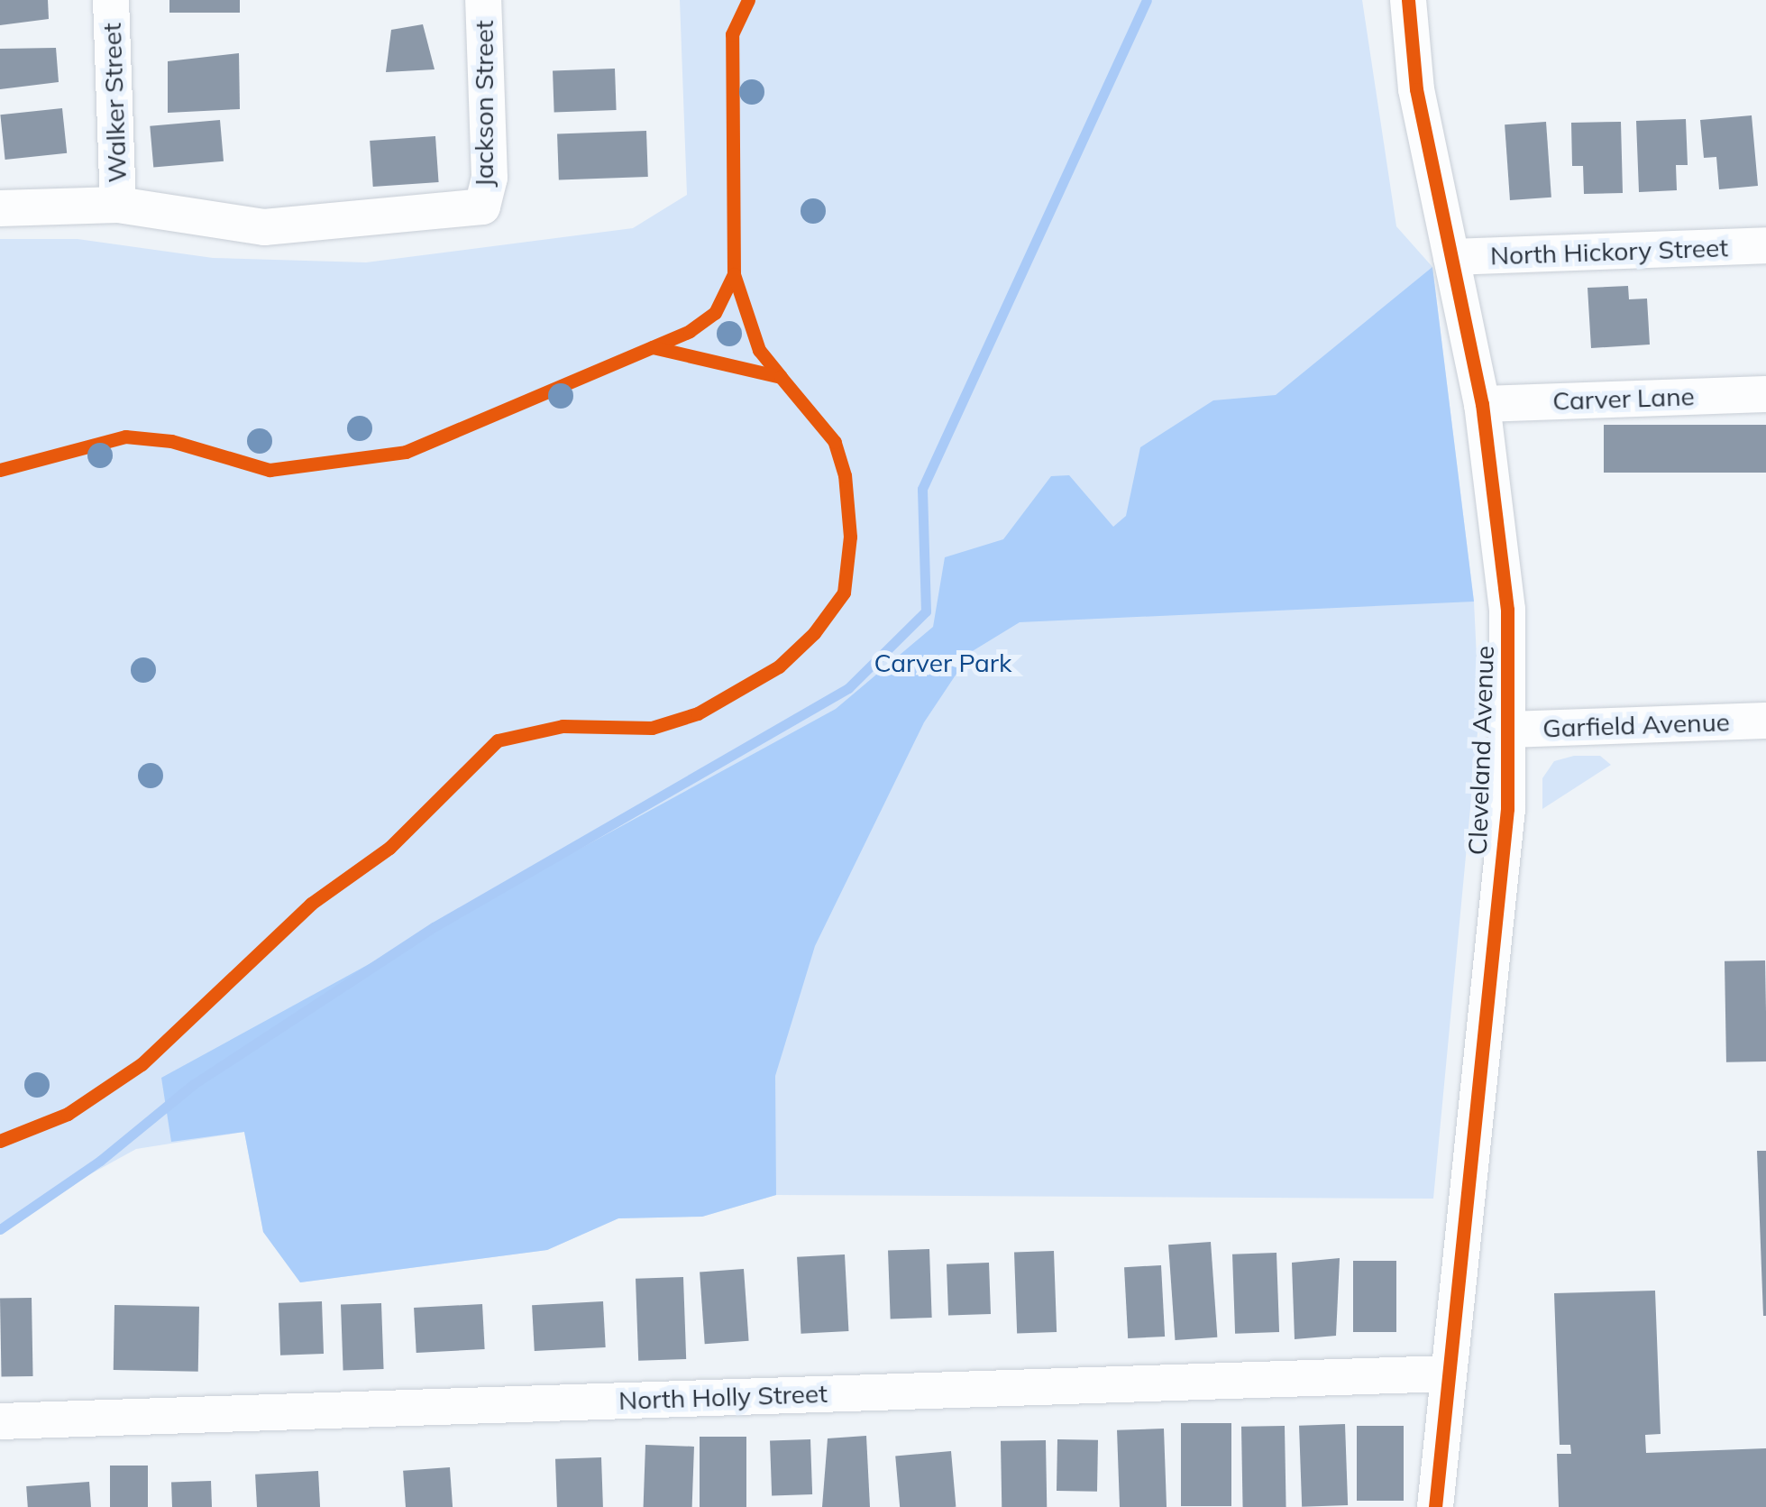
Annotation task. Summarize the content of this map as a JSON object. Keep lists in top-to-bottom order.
{
  "streets": {
    "street": [
      "Walker Street",
      "Jackson Street",
      "North Hickory Street",
      "Carver Lane",
      "Garfield Avenue",
      "Cleveland Avenue",
      "North Holly Street"
    ]
  },
  "crossings": [
    ["Walker Street", "Jackson Street"],
    ["North Hickory Street", "Cleveland Avenue"],
    ["Carver Lane", "Cleveland Avenue"],
    ["Garfield Avenue", "Cleveland Avenue"],
    ["Cleveland Avenue", "North Holly Street"]
  ],
  "parks": ["Carver Park"]
}
